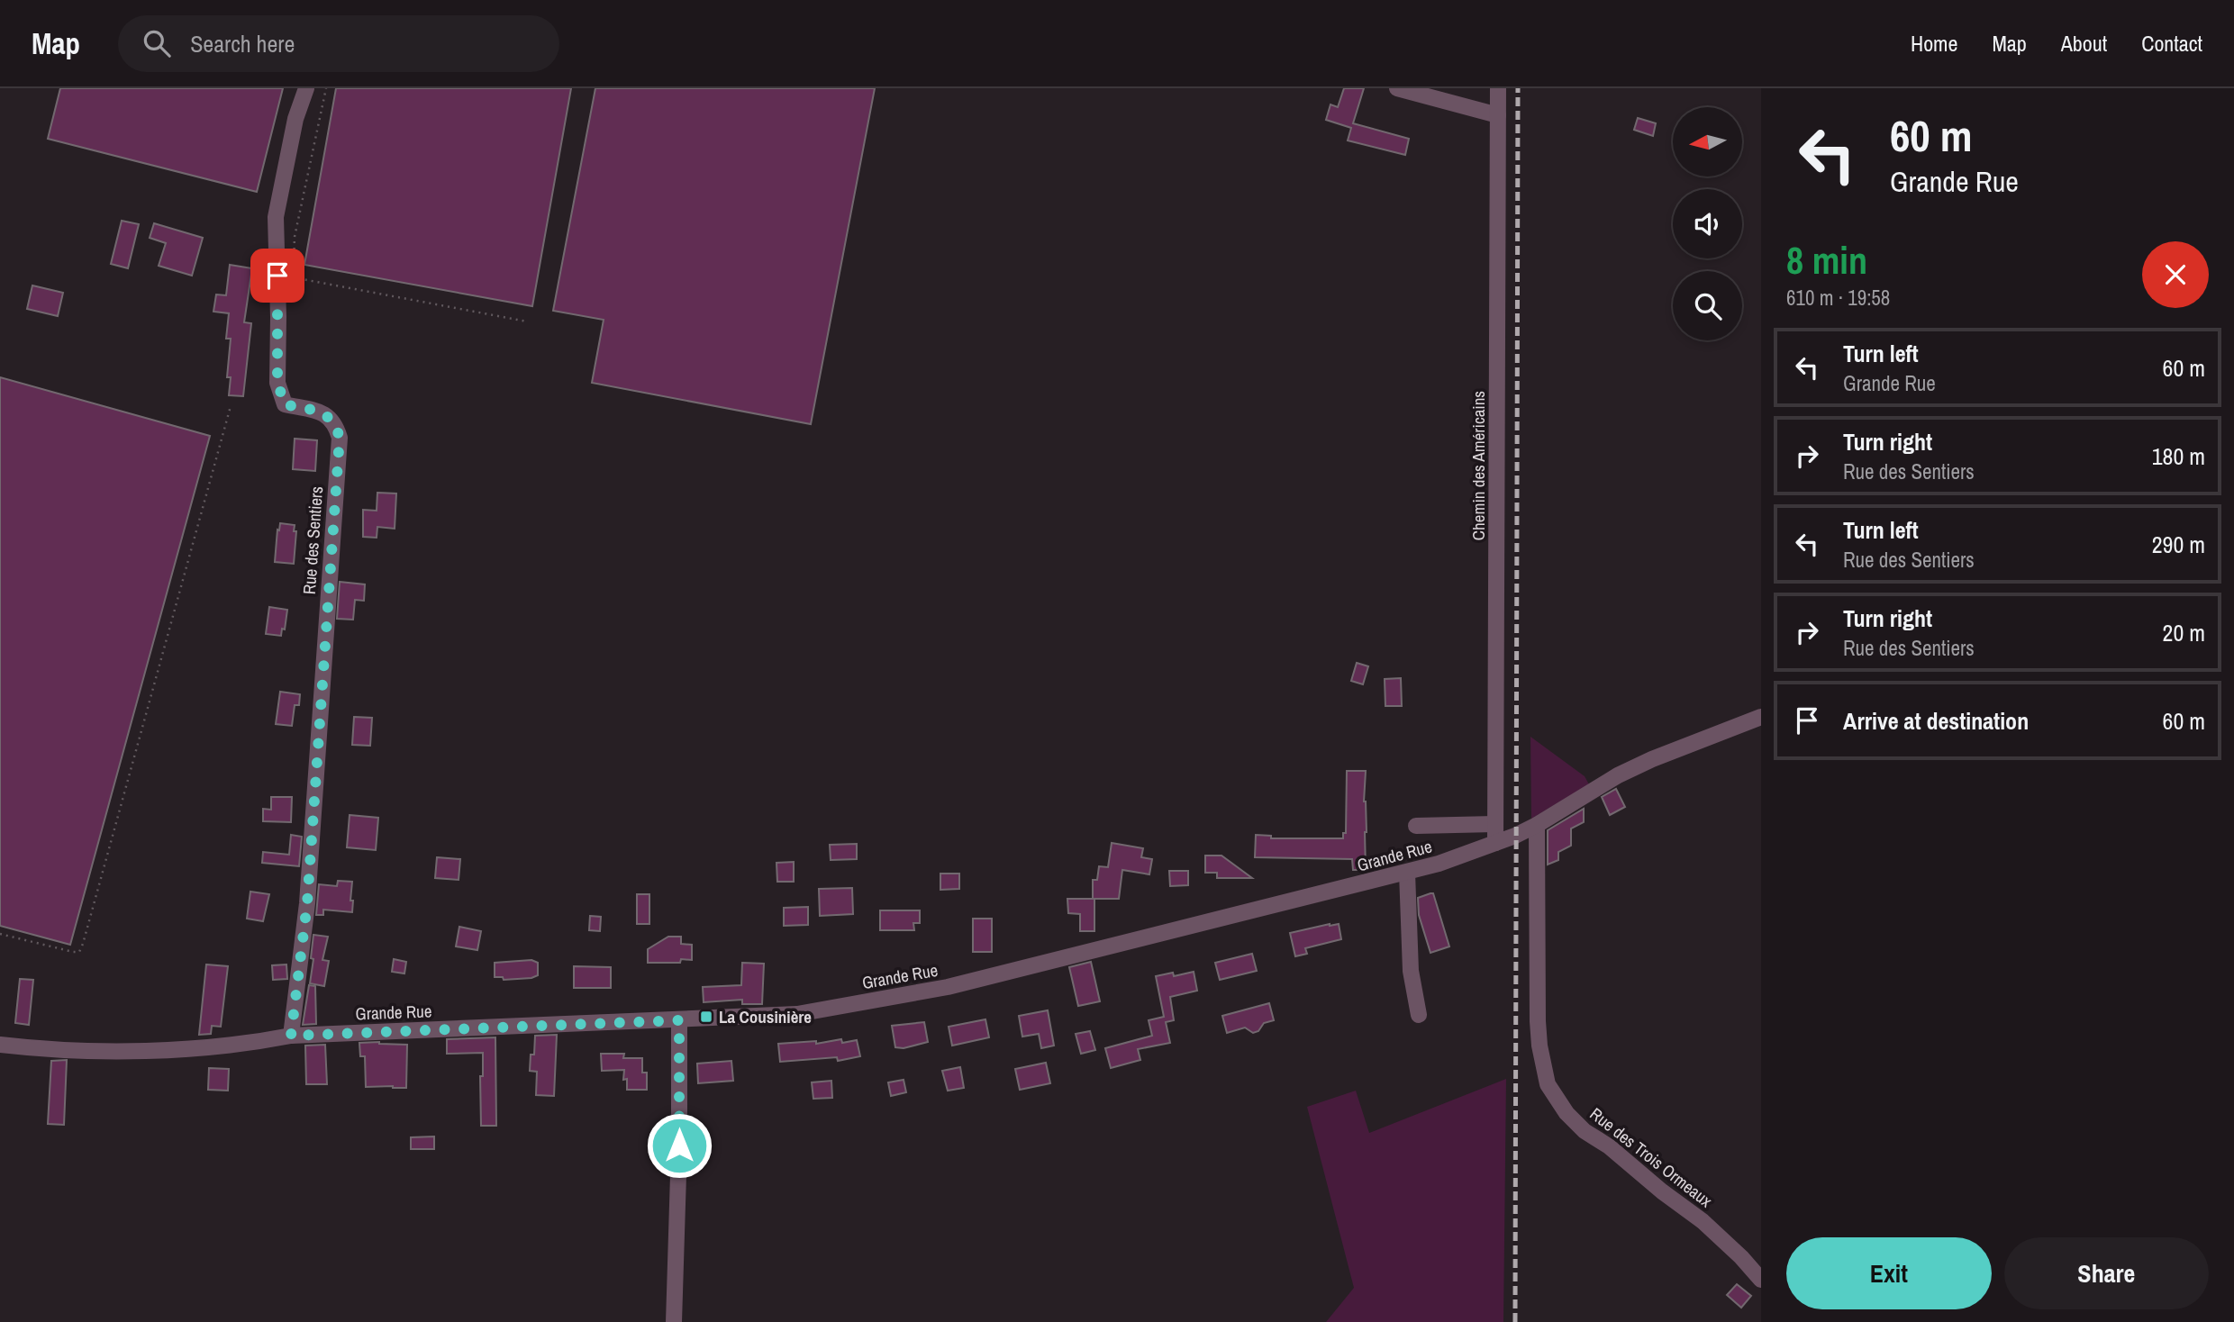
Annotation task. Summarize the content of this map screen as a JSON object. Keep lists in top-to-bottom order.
{
  "streets": {
    "street": [
      "Chemin des Américains",
      "Rue des Sentiers",
      "Grande Rue",
      "Rue des Trois Ormeaux"
    ]
  },
  "crossings": [
    ["Chemin des Américains", "Grande Rue"],
    ["Rue des Sentiers", "Grande Rue"],
    ["Grande Rue", "Rue des Trois Ormeaux"]
  ],
  "places": {
    "transit": ["La Cousinière"]
  },
  "north": "left",
  "page": {
    "header": "Map",
    "search": "Search here",
    "nav": [
      "Home",
      "Map",
      "About",
      "Contact"
    ],
    "turn": ["60 m", "Grande Rue"],
    "heading": ["8 min", "610 m · 19:58"],
    "list": [
      {
        "name": "Turn left",
        "note": "Grande Rue",
        "value": "60 m"
      },
      {
        "name": "Turn right",
        "note": "Rue des Sentiers",
        "value": "180 m"
      },
      {
        "name": "Turn left",
        "note": "Rue des Sentiers",
        "value": "290 m"
      },
      {
        "name": "Turn right",
        "note": "Rue des Sentiers",
        "value": "20 m"
      },
      {
        "name": "Arrive at destination",
        "value": "60 m"
      }
    ],
    "buttons": ["Exit", "Share"]
  }
}
